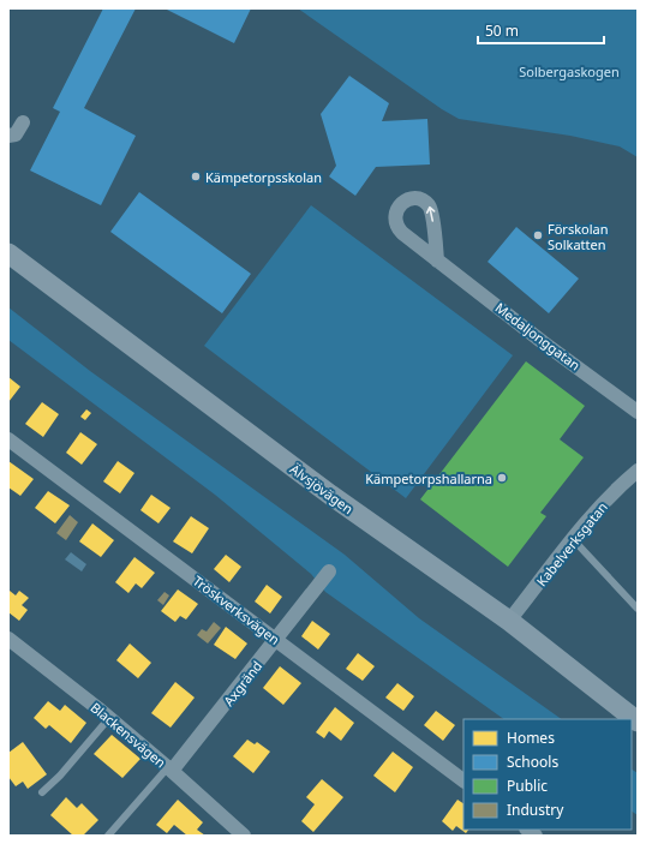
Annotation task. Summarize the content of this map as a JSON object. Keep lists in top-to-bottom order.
{
  "streets": {
    "main road": ["Älvsjövägen"],
    "street": [
      "Medaljonggatan",
      "Kabelverksgatan",
      "Tröskverksvägen",
      "Axgränd",
      "Blackensvägen"
    ]
  },
  "crossings": [
    ["Älvsjövägen", "Kabelverksgatan"],
    ["Tröskverksvägen", "Axgränd"],
    ["Axgränd", "Blackensvägen"]
  ],
  "parks": ["Solbergaskogen"],
  "places": ["Kämpetorpsskolan", "Förskolan Solkatten", "Kämpetorpshallarna"],
  "legend": [
    "Homes",
    "Schools",
    "Public",
    "Industry"
  ],
  "scale_bar": "50 m"
}
